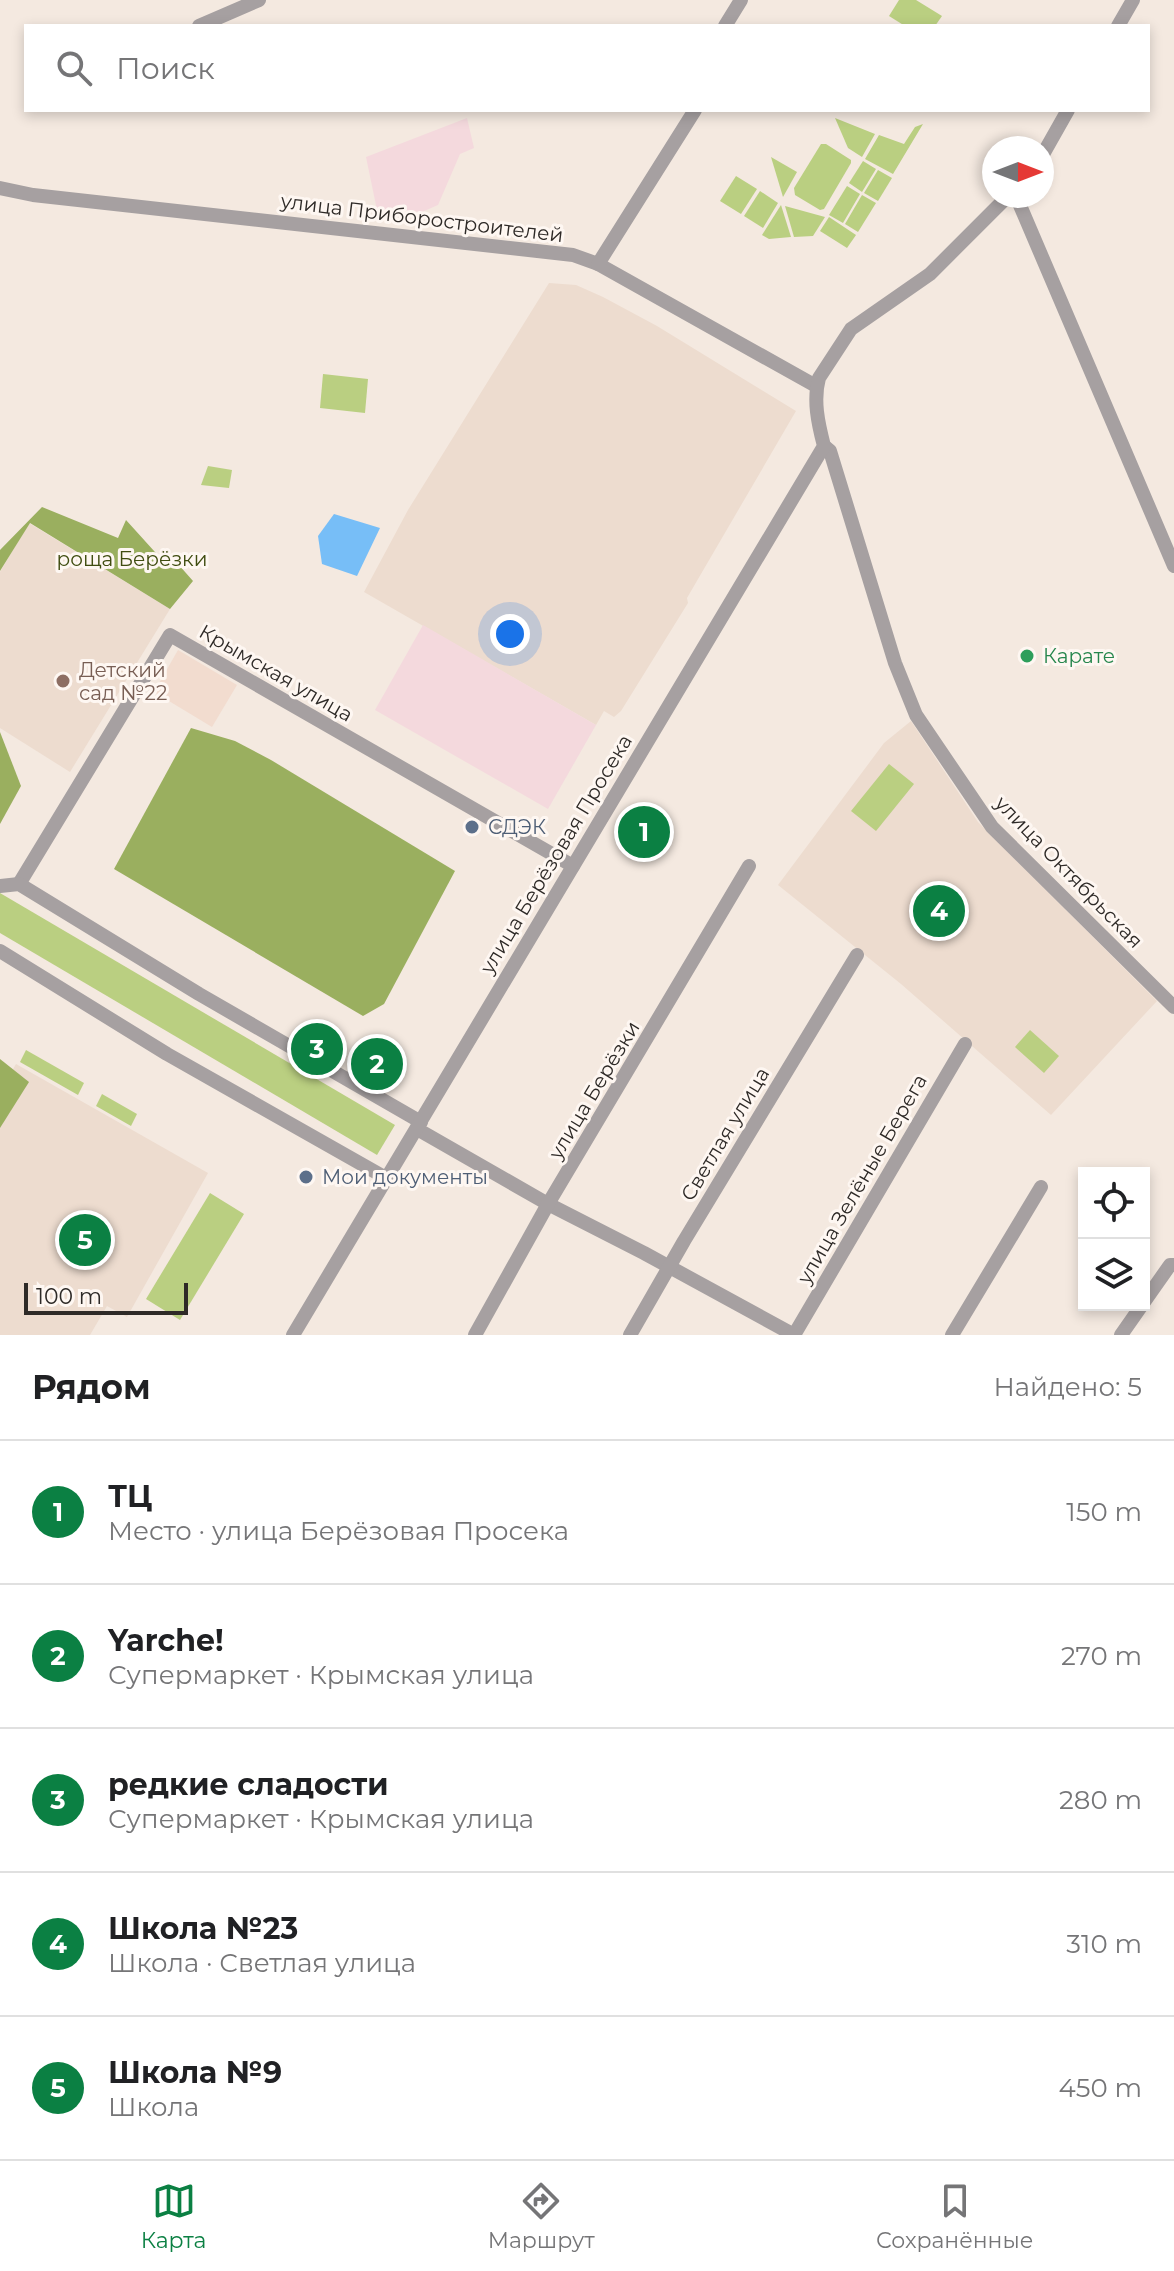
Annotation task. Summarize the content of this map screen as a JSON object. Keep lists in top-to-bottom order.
{
  "streets": {
    "street": [
      "улица Приборостроителей",
      "Крымская улица",
      "улица Берёзовая Просека",
      "улица Октябрьская",
      "улица Берёзки",
      "Светлая улица",
      "улица Зелёные Берега"
    ]
  },
  "crossings": [
    ["Крымская улица", "улица Берёзовая Просека"],
    ["улица Берёзовая Просека", "улица Октябрьская"]
  ],
  "parks": ["роща Берёзки"],
  "places": [
    "Карате",
    "Детский сад №22",
    "СДЭК",
    "Мои документы"
  ],
  "scale_bar": "100 m",
  "north": "right",
  "page": {
    "search": "Поиск",
    "pins": [
      "1",
      "4",
      "3",
      "2",
      "5"
    ],
    "scale": "100 m",
    "heading": ["Рядом", "Найдено: 5"],
    "list": [
      {
        "mark": "1",
        "name": "ТЦ",
        "note": "Место · улица Берёзовая Просека",
        "value": "150 m"
      },
      {
        "mark": "2",
        "name": "Yarche!",
        "note": "Супермаркет · Крымская улица",
        "value": "270 m"
      },
      {
        "mark": "3",
        "name": "редкие сладости",
        "note": "Супермаркет · Крымская улица",
        "value": "280 m"
      },
      {
        "mark": "4",
        "name": "Школа №23",
        "note": "Школа · Светлая улица",
        "value": "310 m"
      },
      {
        "mark": "5",
        "name": "Школа №9",
        "note": "Школа",
        "value": "450 m"
      }
    ],
    "nav": ["Карта", "Маршрут", "Сохранённые"]
  }
}
